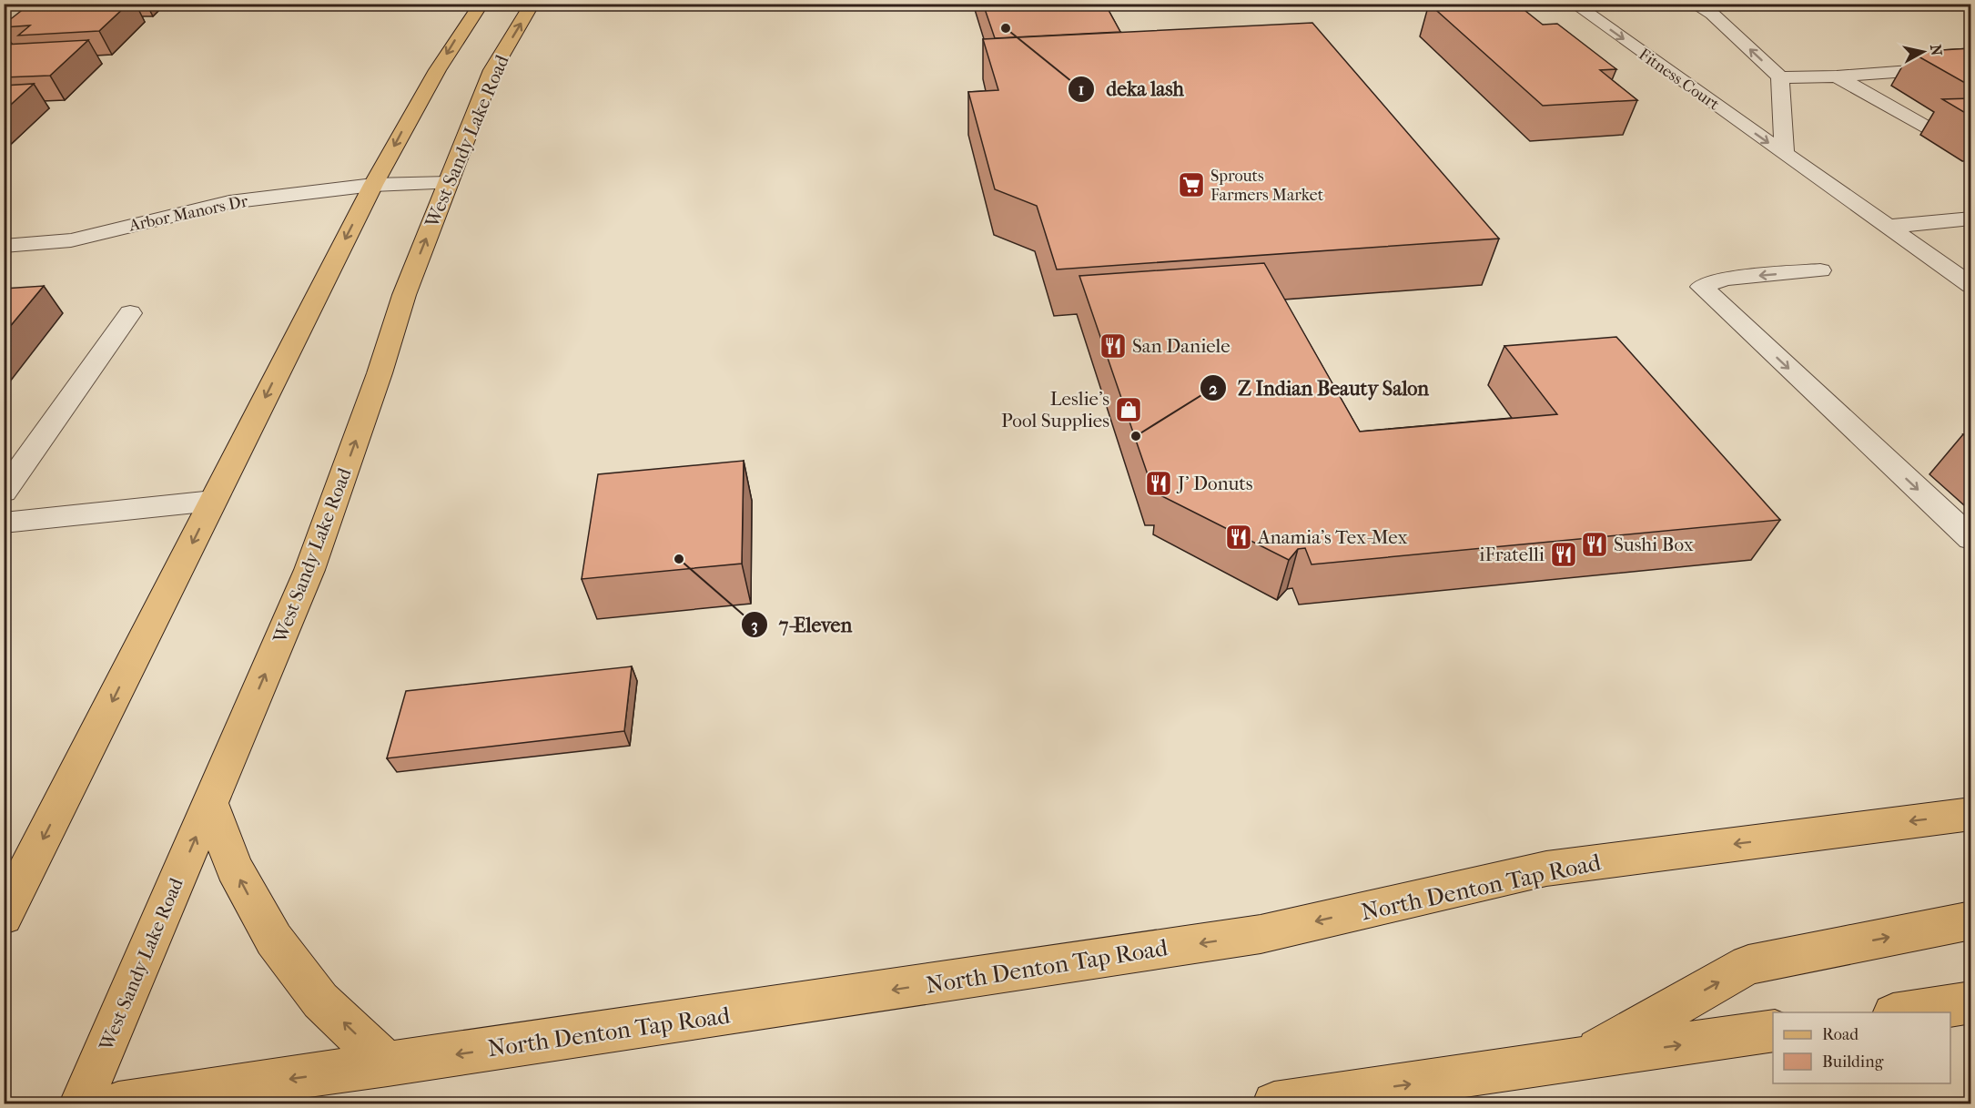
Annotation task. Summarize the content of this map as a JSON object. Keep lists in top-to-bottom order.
{
  "streets": {
    "main road": ["West Sandy Lake Road", "North Denton Tap Road"],
    "street": ["Fitness Court", "Arbor Manors Dr"]
  },
  "crossings": [
    ["West Sandy Lake Road", "Arbor Manors Dr"]
  ],
  "places": {
    "other": ["deka lash", "Z Indian Beauty Salon", "7-Eleven"],
    "supermarket": ["Sprouts Farmers Market"],
    "restaurant": [
      "San Daniele",
      "J' Donuts",
      "Anamia's Tex-Mex",
      "Sushi Box",
      "iFratelli"
    ],
    "shop": ["Leslie's Pool Supplies"]
  },
  "legend": ["Road", "Building"],
  "north": "right"
}
